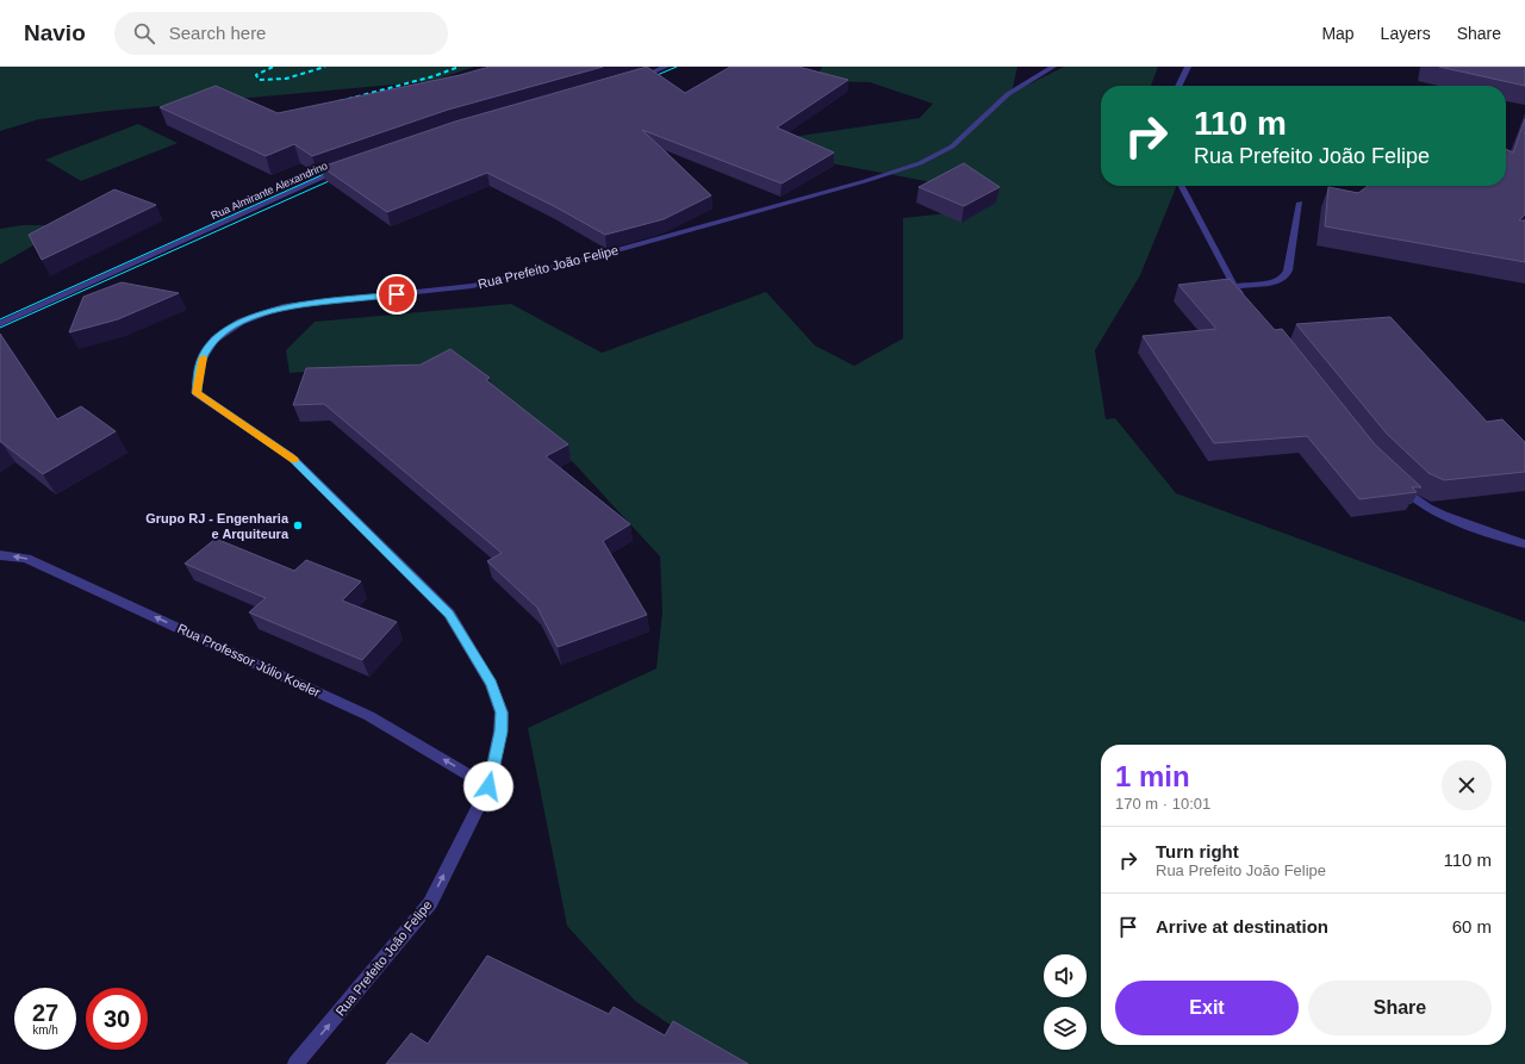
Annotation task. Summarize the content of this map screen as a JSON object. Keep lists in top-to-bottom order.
{
  "streets": {
    "street": ["Rua Almirante Alexandrino", "Rua Prefeito João Felipe", "Rua Professor Júlio Koeler"]
  },
  "crossings": [
    ["Rua Prefeito João Felipe", "Rua Professor Júlio Koeler"]
  ],
  "one_way": ["Rua Professor Júlio Koeler"],
  "places": ["Grupo RJ - Engenharia e Arquiteura"],
  "page": {
    "header": "Navio",
    "search": "Search here",
    "nav": ["Map", "Layers", "Share"],
    "turn": ["110 m", "Rua Prefeito João Felipe"],
    "heading": ["1 min", "170 m · 10:01"],
    "list": [
      {
        "name": "Turn right",
        "note": "Rua Prefeito João Felipe",
        "value": "110 m"
      },
      {
        "name": "Arrive at destination",
        "value": "60 m"
      }
    ],
    "buttons": ["Exit", "Share"],
    "speed": "27 km/h",
    "limit": "30"
  }
}
